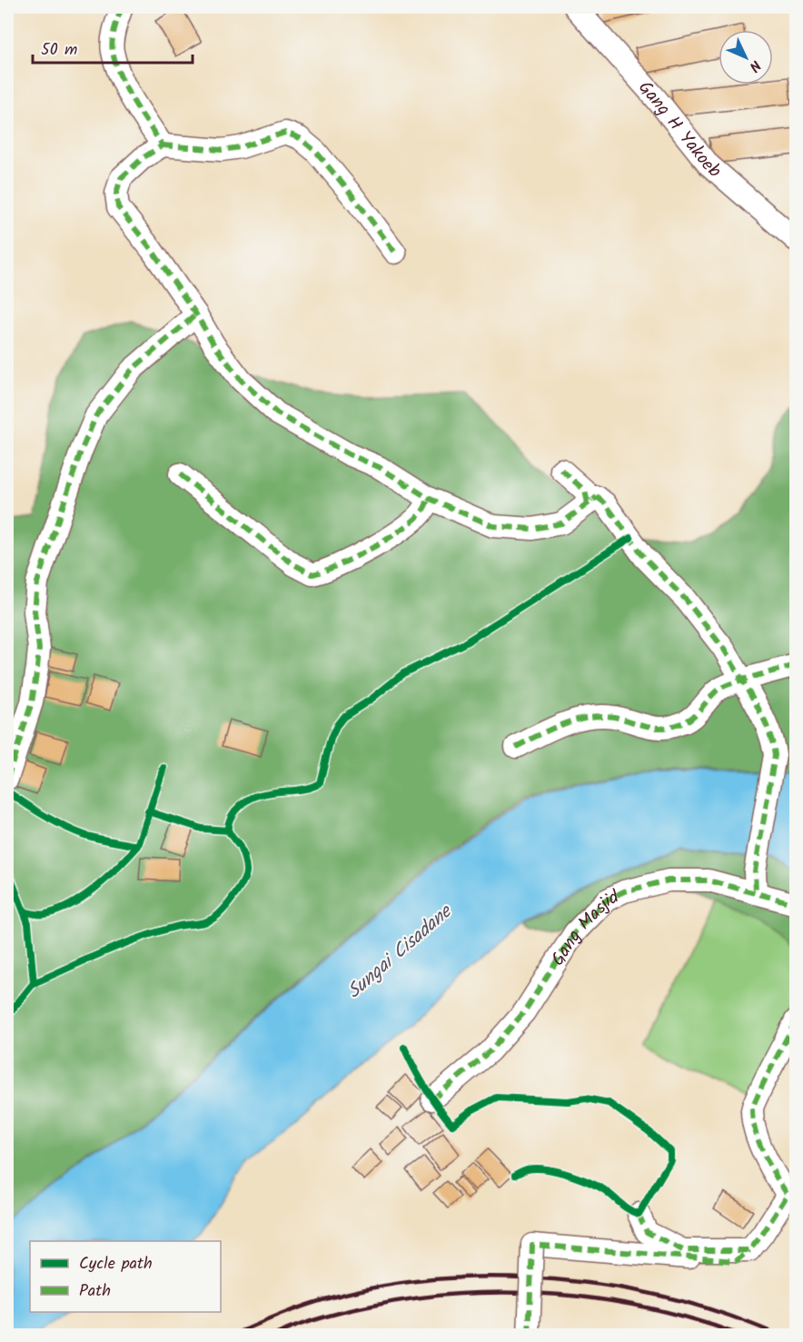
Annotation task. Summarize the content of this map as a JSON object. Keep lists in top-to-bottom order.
{
  "streets": {
    "street": ["Gang H Yakoeb", "Gang Masjid"]
  },
  "water": ["Sungai Cisadane"],
  "legend": ["Cycle path", "Path"],
  "scale_bar": "50 m",
  "north": "bottom right"
}
